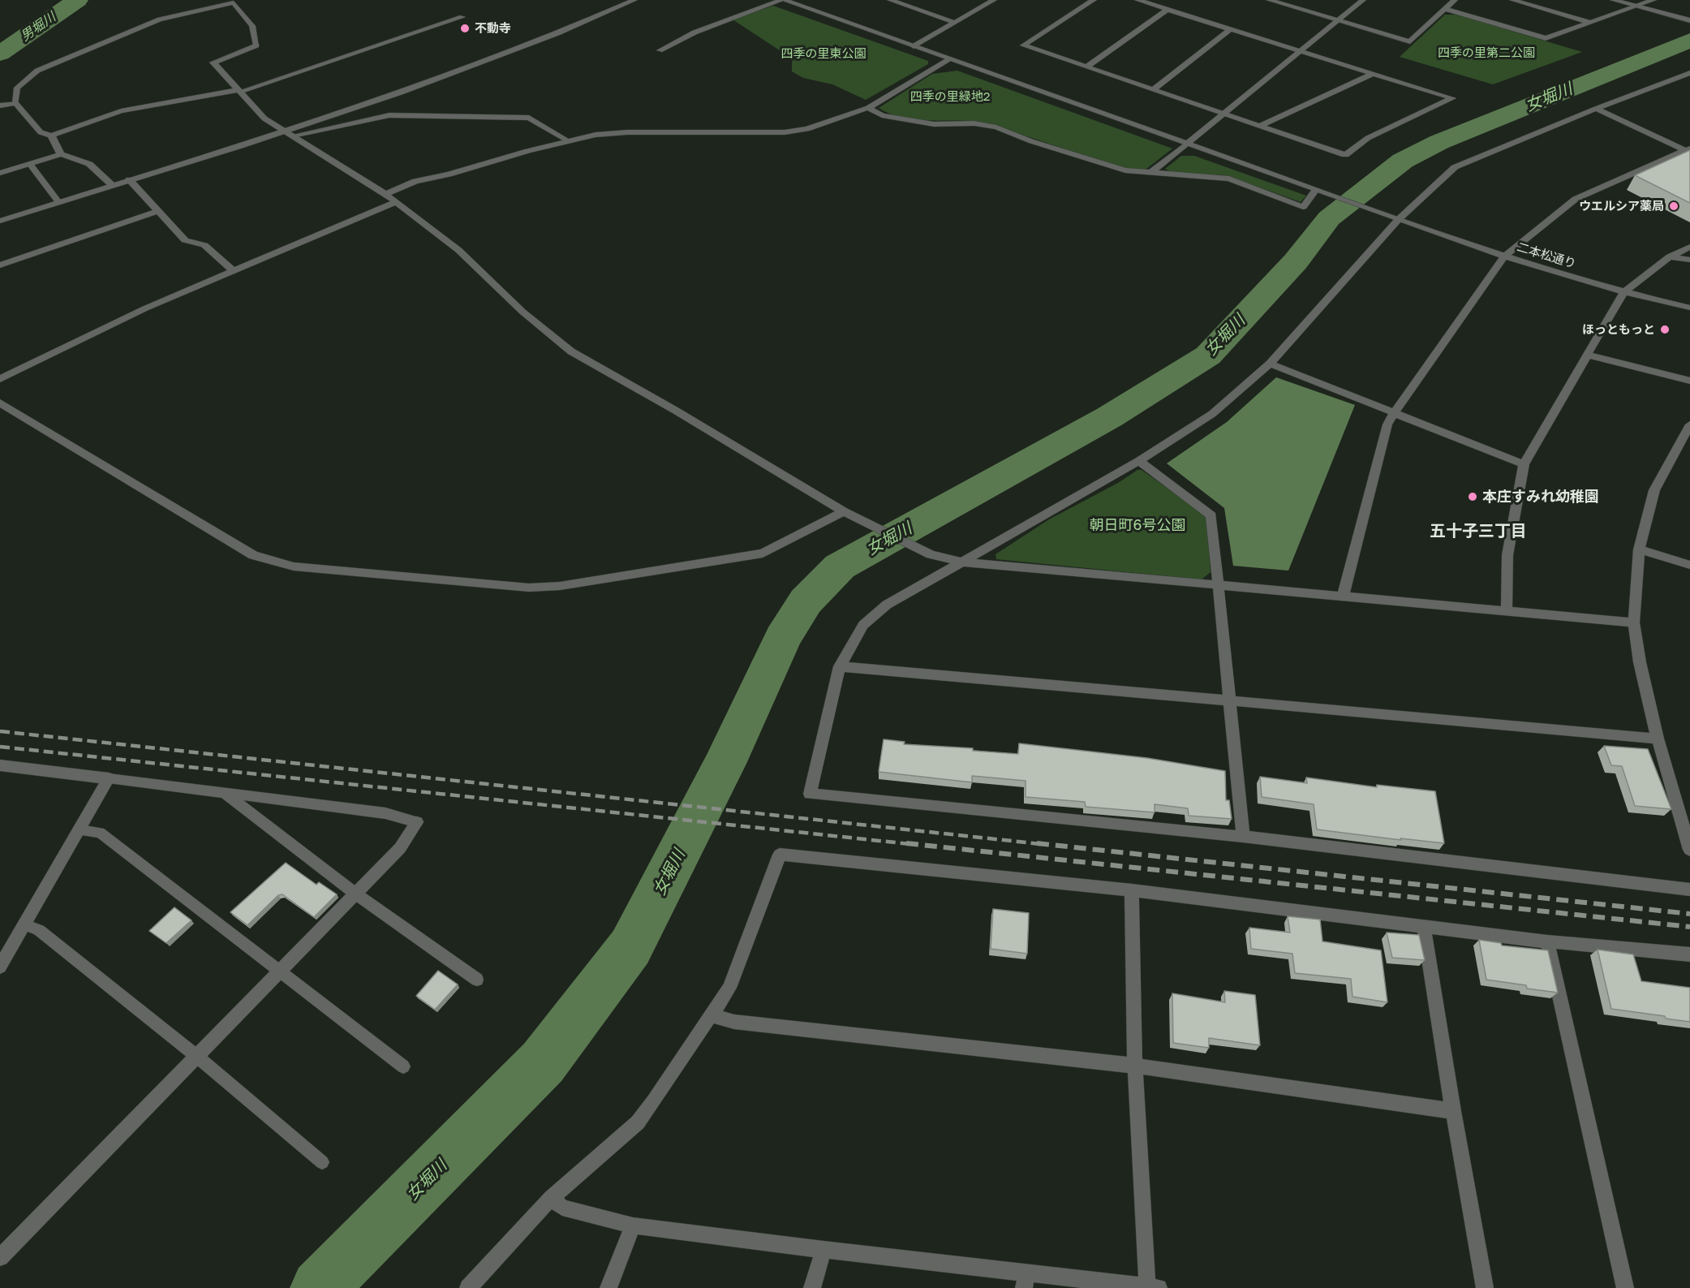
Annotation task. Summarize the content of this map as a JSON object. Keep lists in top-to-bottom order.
{
  "streets": {
    "street": ["二本松通り"]
  },
  "districts": ["五十子三丁目"],
  "water": ["男堀川", "女堀川"],
  "parks": [
    "四季の里第二公園",
    "四季の里東公園",
    "四季の里緑地2",
    "朝日町6号公園"
  ],
  "places": [
    "不動寺",
    "ウエルシア薬局",
    "ほっともっと",
    "本庄すみれ幼稚園"
  ]
}
